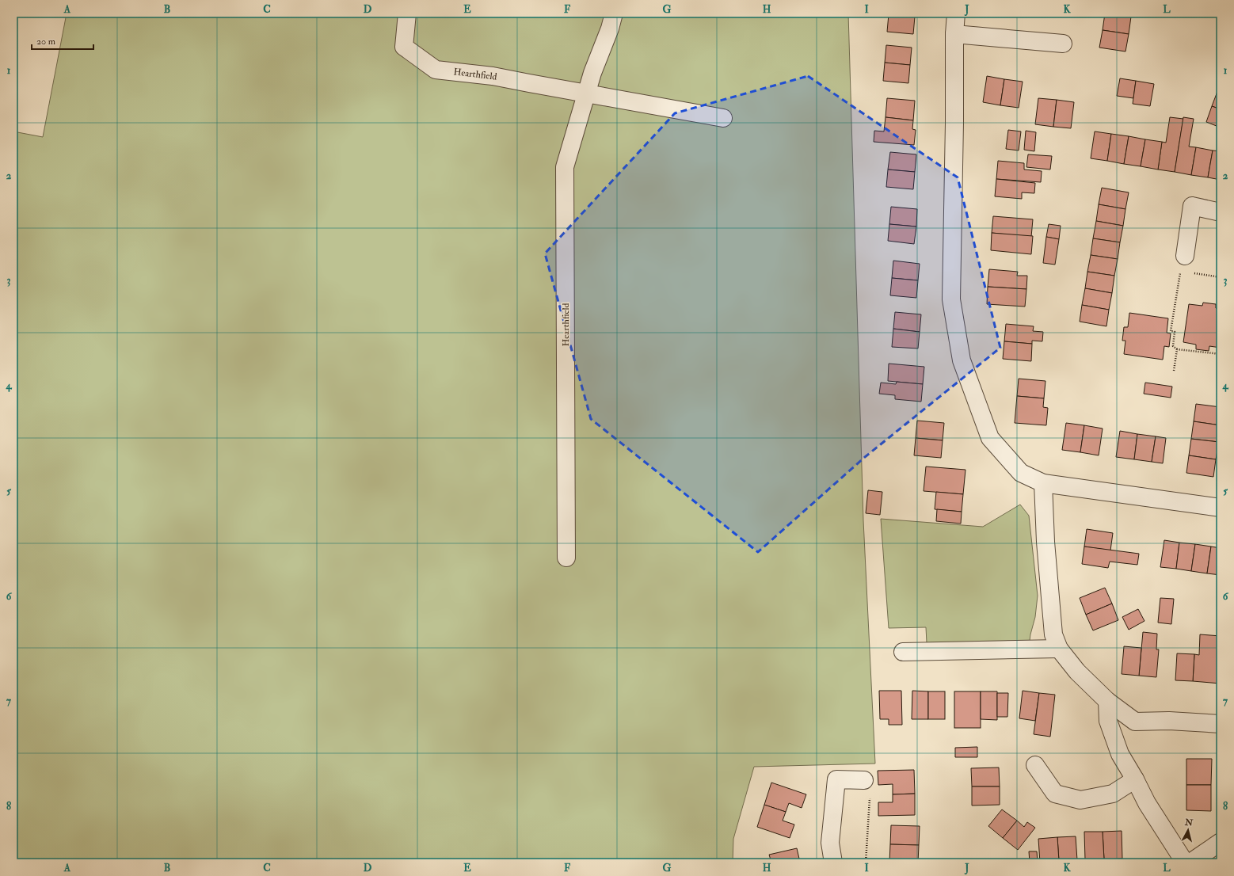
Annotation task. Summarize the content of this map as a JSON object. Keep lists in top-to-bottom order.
{
  "streets": {
    "street": ["Hearthfield"]
  },
  "scale_bar": "20 m",
  "north": "top",
  "grid": {
    "columns": [
      "A",
      "B",
      "C",
      "D",
      "E",
      "F",
      "G",
      "H",
      "I",
      "J",
      "K",
      "L"
    ],
    "rows": [
      "1",
      "2",
      "3",
      "4",
      "5",
      "6",
      "7",
      "8"
    ]
  }
}
